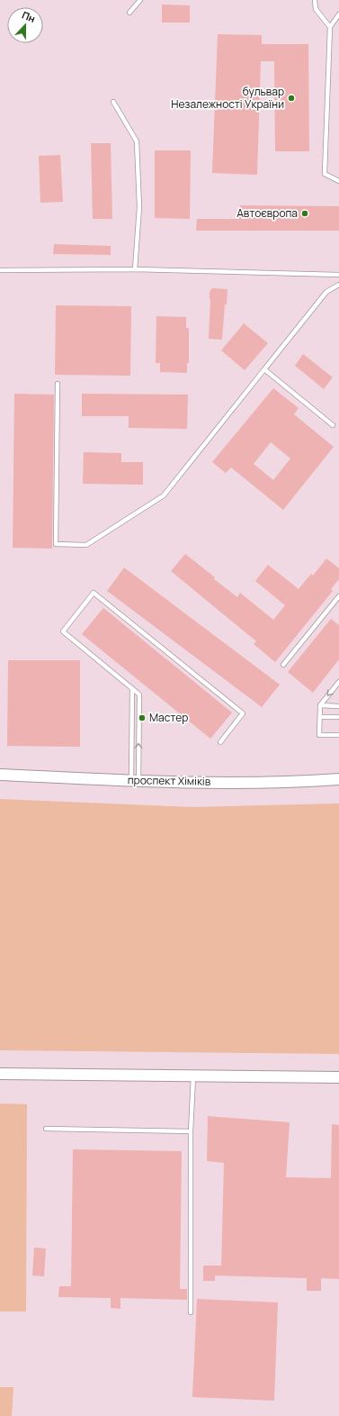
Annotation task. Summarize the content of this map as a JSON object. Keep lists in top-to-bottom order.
{
  "streets": {
    "street": ["проспект Хіміків"]
  },
  "places": ["бульвар Незалежності України", "Автоєвропа", "Мастер"],
  "north": "top"
}
